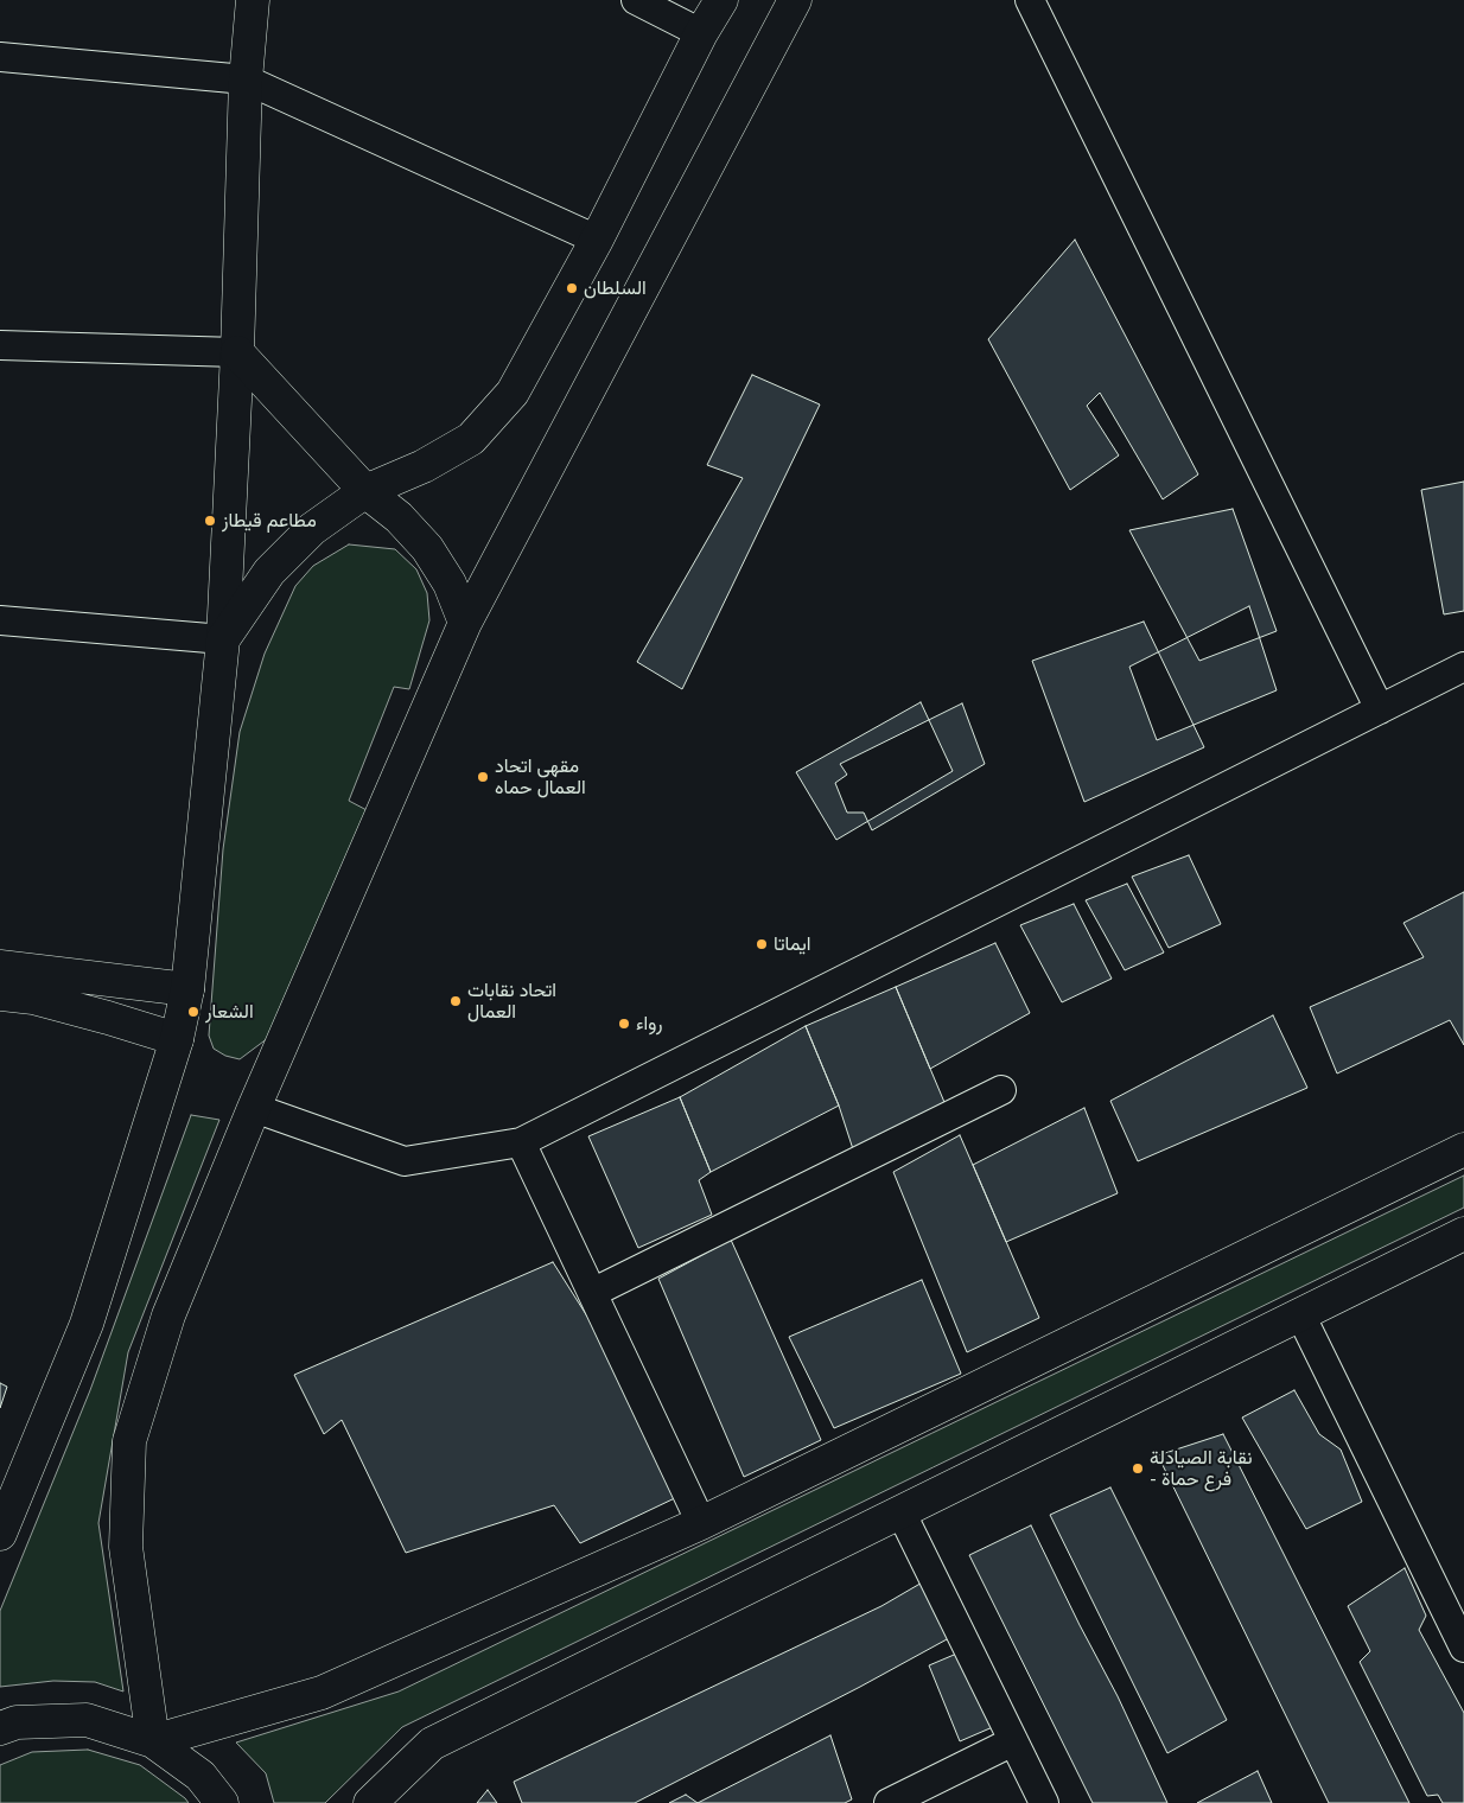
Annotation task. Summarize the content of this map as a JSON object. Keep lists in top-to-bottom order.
{
  "places": [
    "السلطان",
    "مطاعم قيطاز",
    "مقهى اتحاد العمال حماه",
    "ايماتا",
    "اتحاد نقابات العمال",
    "الشعار",
    "رواء",
    "نقابة الصيادلة - فرع حماة"
  ]
}
